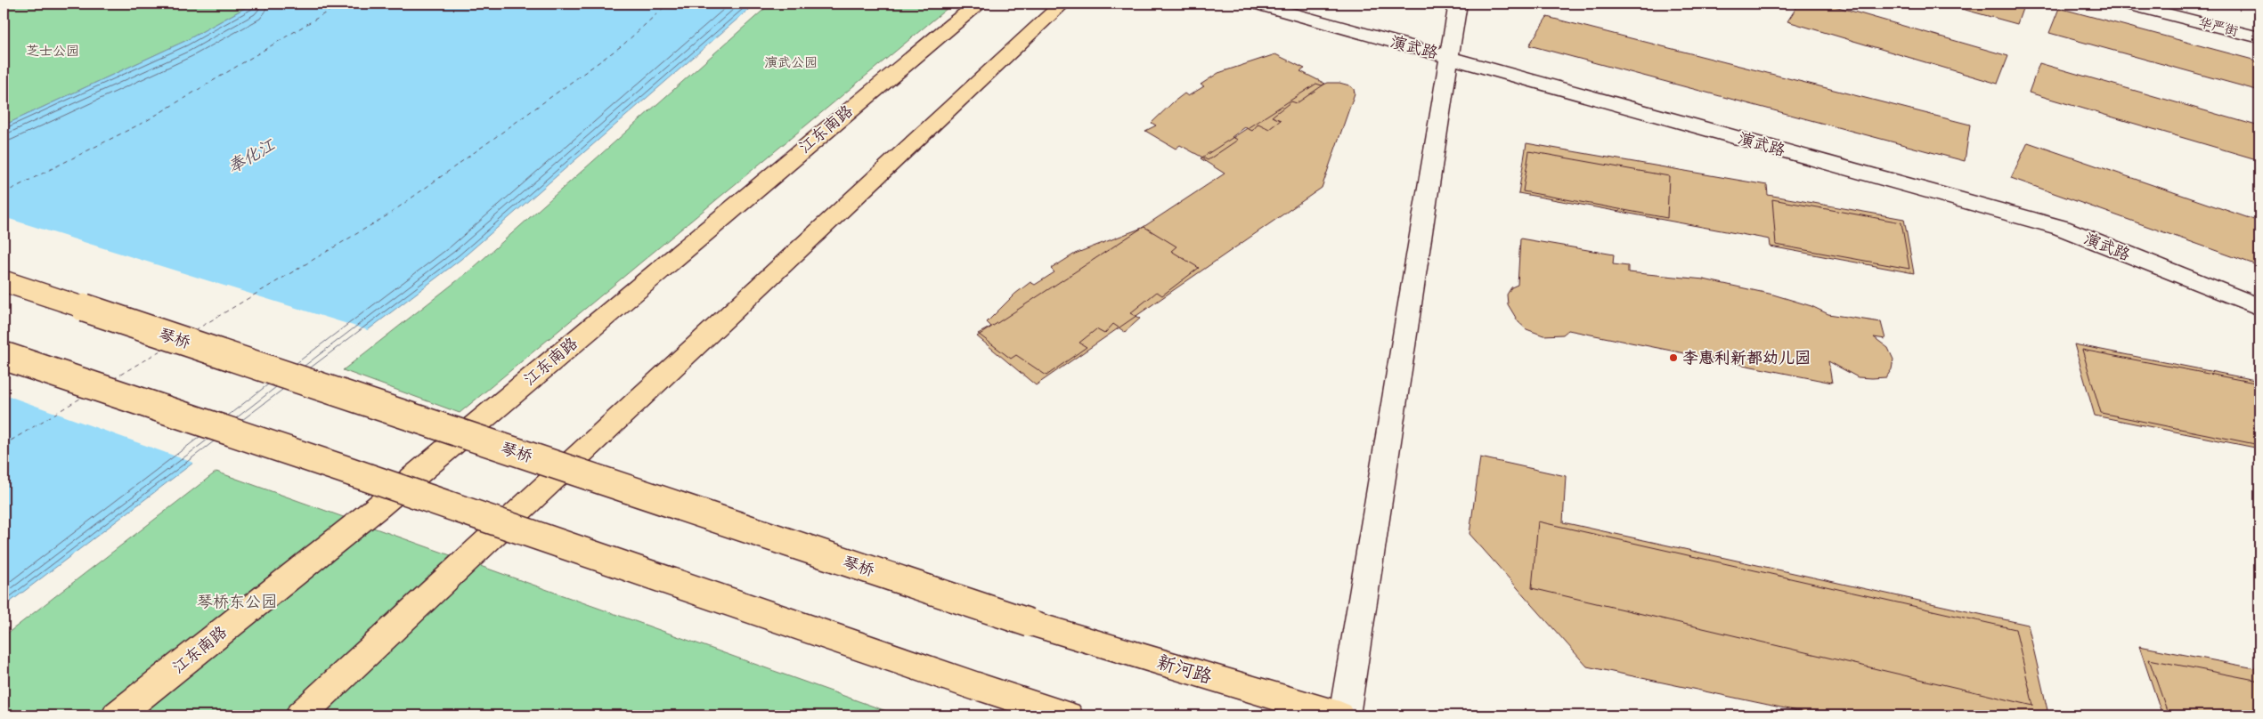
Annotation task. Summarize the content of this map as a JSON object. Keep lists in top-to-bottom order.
{
  "streets": {
    "main road": ["江东南路", "琴桥", "新河路"],
    "street": ["华严街", "演武路"]
  },
  "crossings": [
    ["琴桥", "新河路"]
  ],
  "water": ["奉化江"],
  "parks": ["芝士公园", "演武公园", "琴桥东公园"],
  "places": ["李惠利新都幼儿园"]
}
